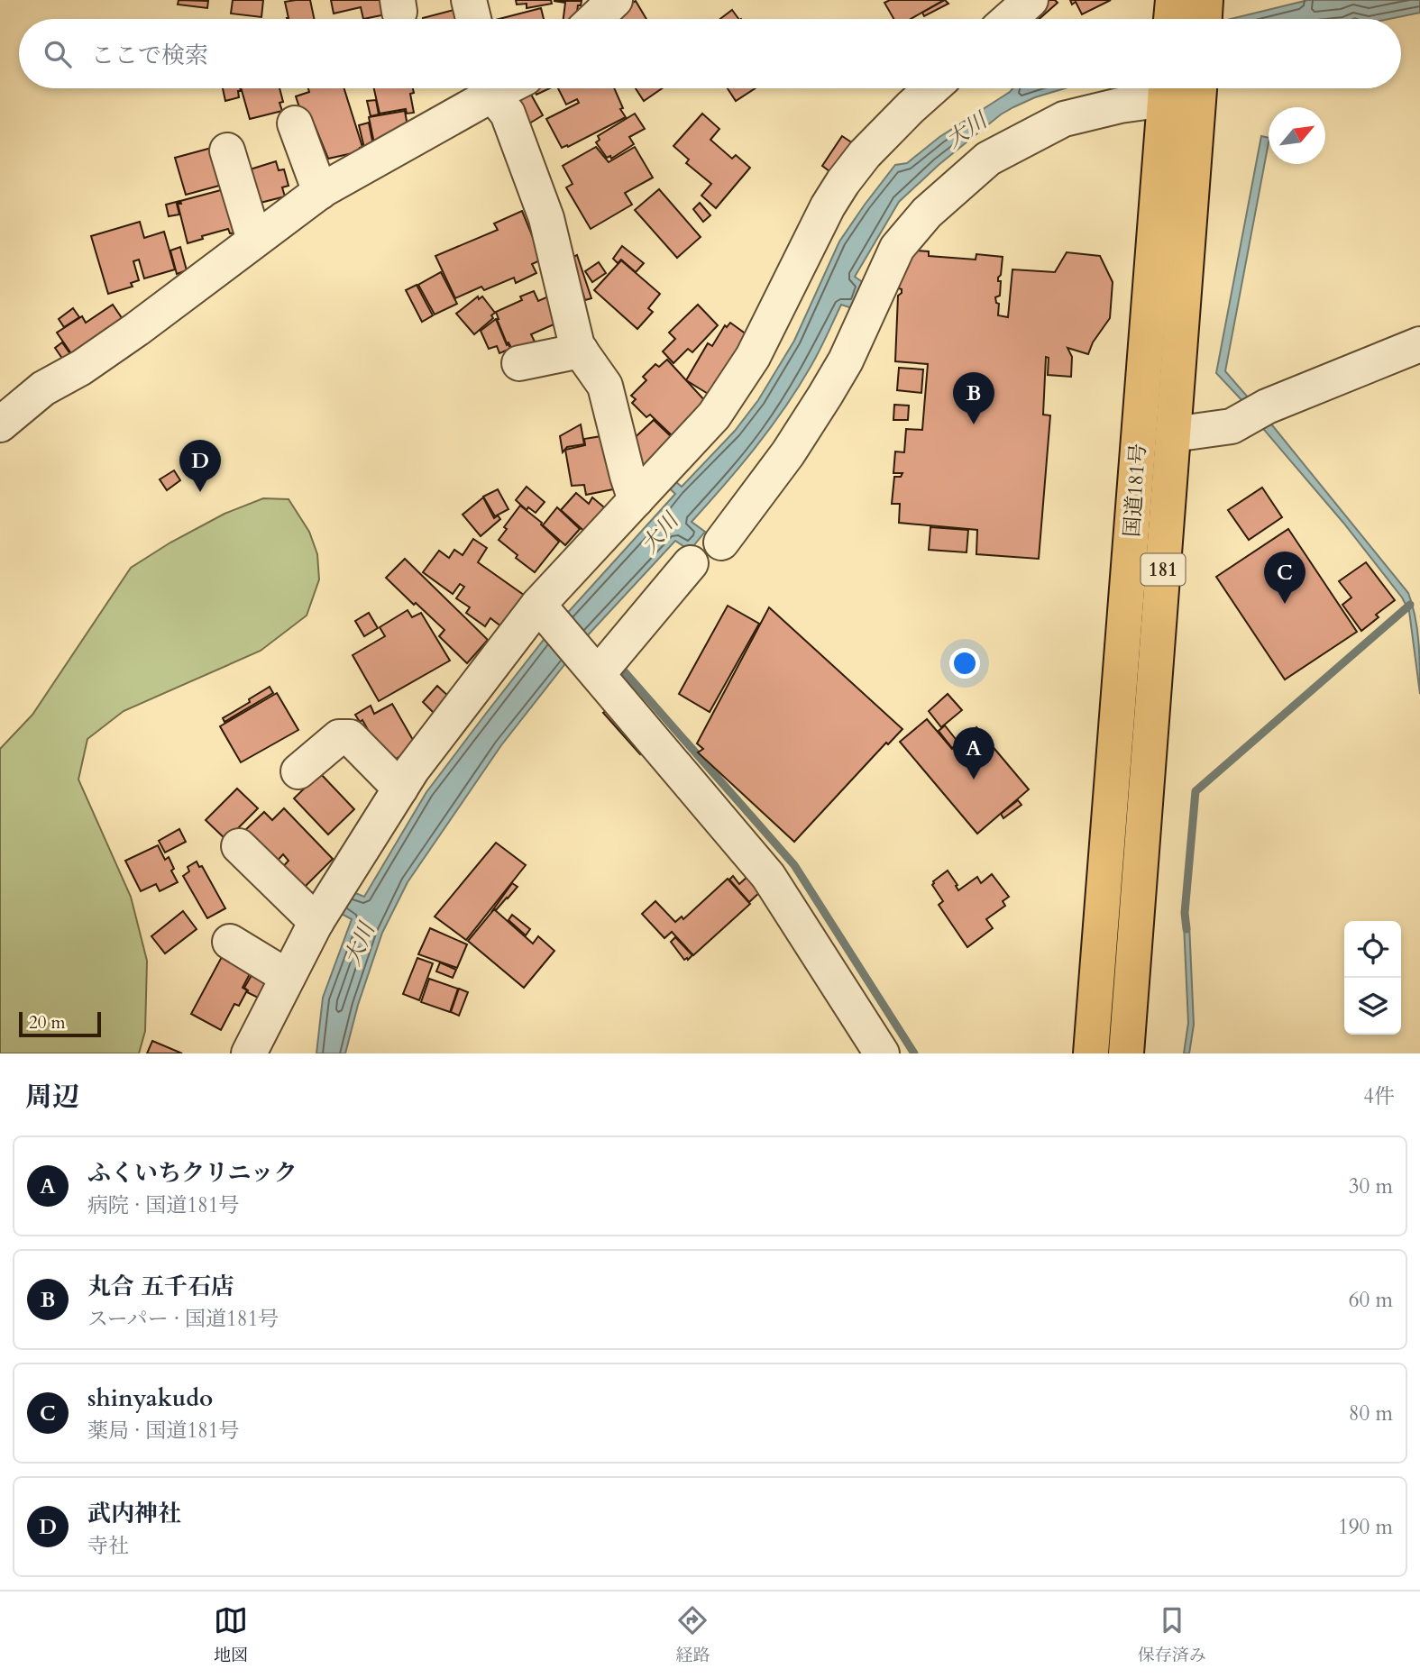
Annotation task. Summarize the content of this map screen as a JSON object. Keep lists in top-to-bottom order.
{
  "streets": {
    "highway": ["国道181号", "181"]
  },
  "water": ["大川"],
  "scale_bar": "20 m",
  "north": "top right",
  "page": {
    "search": "ここで検索",
    "pins": [
      "B",
      "D",
      "C",
      "A"
    ],
    "scale": "20 m",
    "heading": ["周辺", "4件"],
    "list": [
      {
        "mark": "A",
        "name": "ふくいちクリニック",
        "note": "病院 · 国道181号",
        "value": "30 m"
      },
      {
        "mark": "B",
        "name": "丸合 五千石店",
        "note": "スーパー · 国道181号",
        "value": "60 m"
      },
      {
        "mark": "C",
        "name": "shinyakudo",
        "note": "薬局 · 国道181号",
        "value": "80 m"
      },
      {
        "mark": "D",
        "name": "武内神社",
        "note": "寺社",
        "value": "190 m"
      }
    ],
    "nav": ["地図", "経路", "保存済み"]
  }
}
